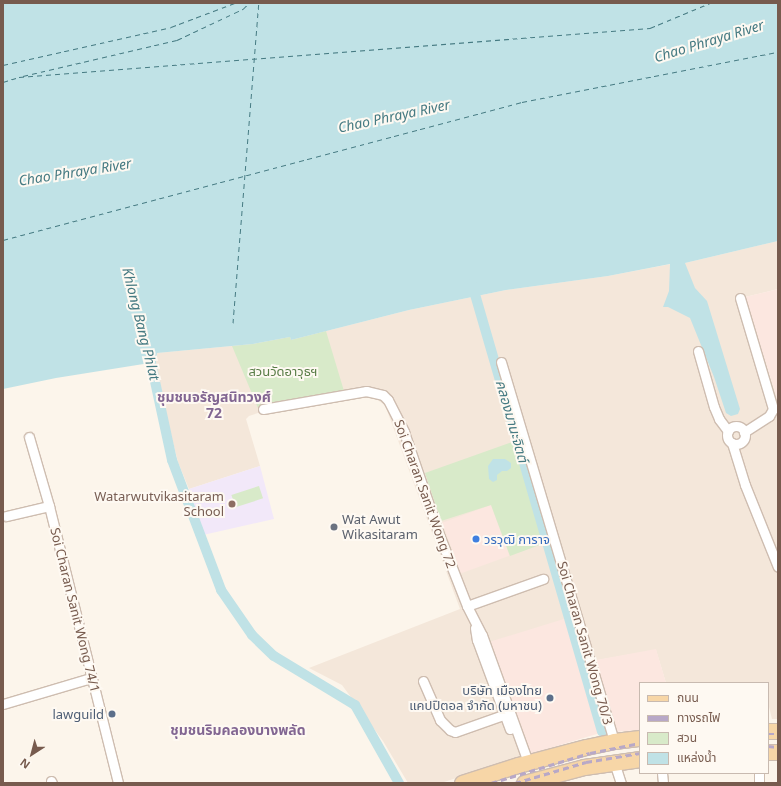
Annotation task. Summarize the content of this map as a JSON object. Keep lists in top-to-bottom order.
{
  "streets": {
    "street": ["Soi Charan Sanit Wong 72", "Soi Charan Sanit Wong 74/1", "Soi Charan Sanit Wong 70/3"]
  },
  "districts": ["ชุมชนจรัญสนิทวงศ์ 72", "ชุมชนริมคลองบางพลัด"],
  "water": ["Chao Phraya River", "Khlong Bang Phlat", "คลองมานะจิตต์"],
  "parks": ["สวนวัดอาวุธฯ"],
  "places": [
    "Watarwutvikasitaram School",
    "Wat Awut Wikasitaram",
    "วรวุฒิ การาจ",
    "บริษัท เมืองไทย แคปปิตอล จำกัด (มหาชน)",
    "lawguild"
  ],
  "legend": [
    "ถนน",
    "ทางรถไฟ",
    "สวน",
    "แหล่งน้ำ"
  ],
  "north": "bottom left"
}
